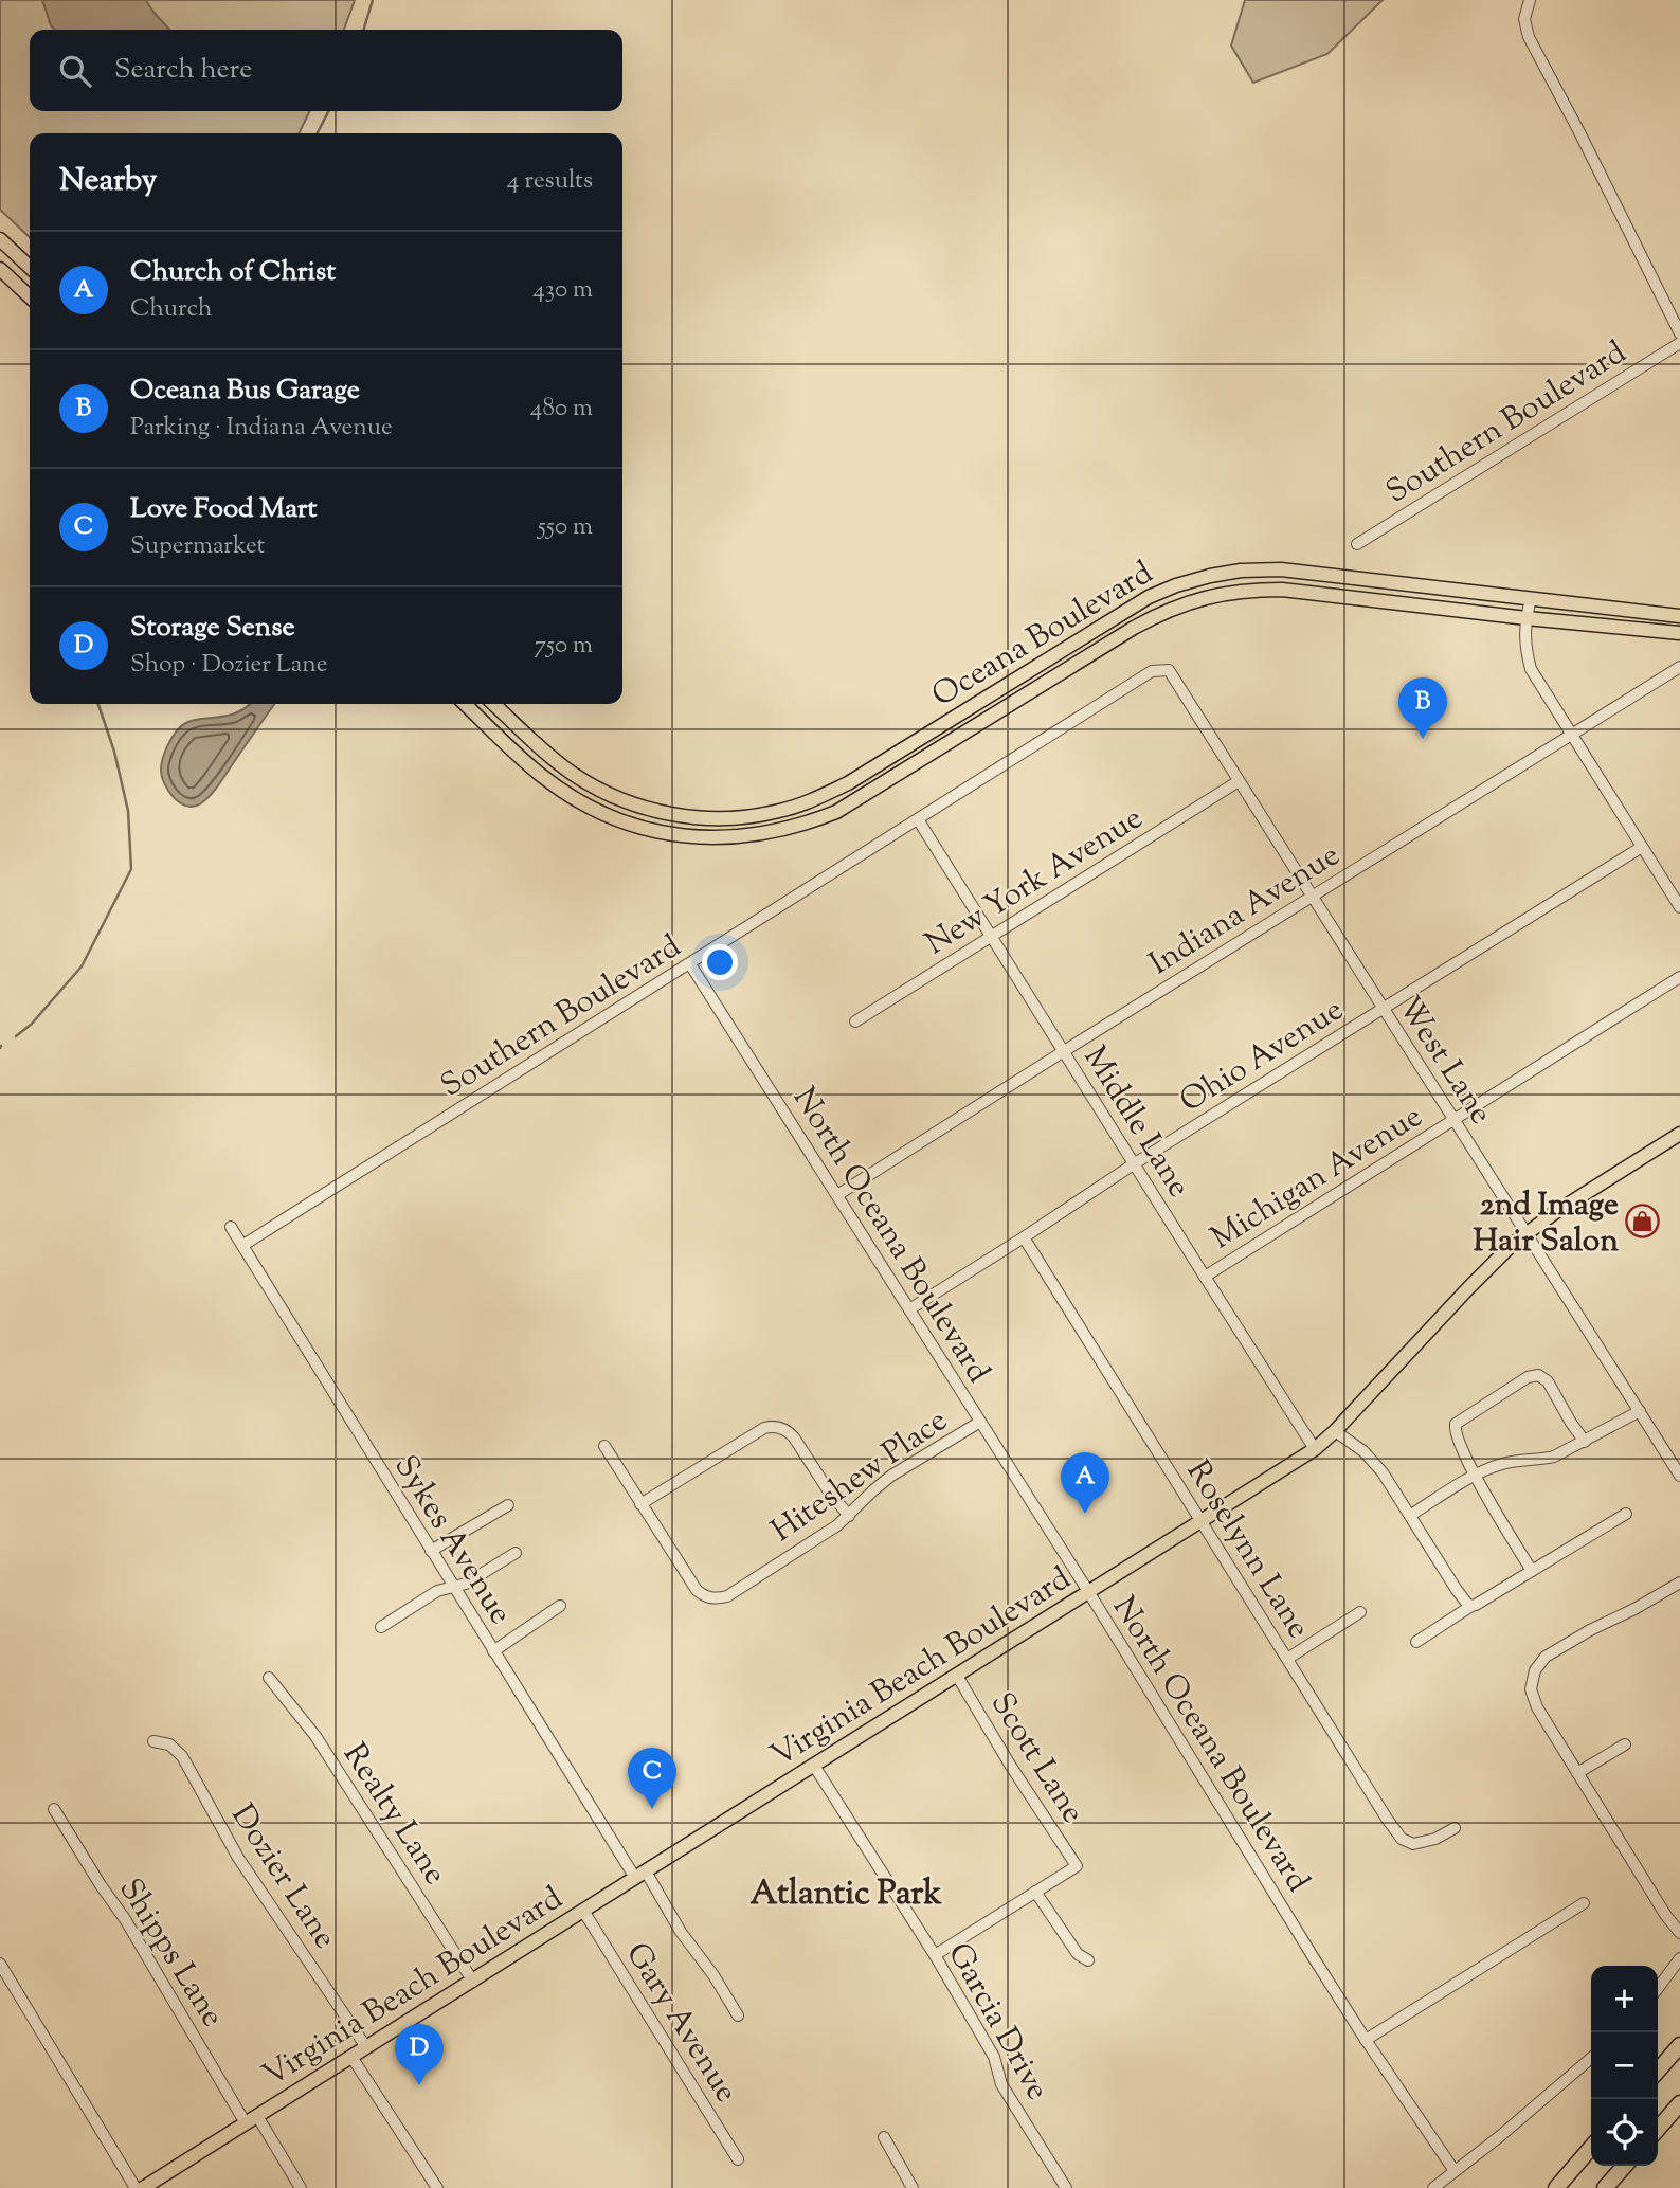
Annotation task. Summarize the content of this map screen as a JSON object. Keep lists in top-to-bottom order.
{
  "streets": {
    "main road": ["Oceana Boulevard", "Virginia Beach Boulevard"],
    "street": [
      "Southern Boulevard",
      "New York Avenue",
      "Indiana Avenue",
      "Ohio Avenue",
      "West Lane",
      "Middle Lane",
      "Michigan Avenue",
      "North Oceana Boulevard",
      "Hiteshew Place",
      "Sykes Avenue",
      "Roselynn Lane",
      "Scott Lane",
      "Realty Lane",
      "Dozier Lane",
      "Shipps Lane",
      "Garcia Drive",
      "Gary Avenue"
    ]
  },
  "crossings": [
    ["Southern Boulevard", "West Lane"],
    ["Southern Boulevard", "Middle Lane"],
    ["Southern Boulevard", "North Oceana Boulevard"],
    ["Southern Boulevard", "Sykes Avenue"],
    ["New York Avenue", "West Lane"],
    ["New York Avenue", "Middle Lane"],
    ["Indiana Avenue", "West Lane"],
    ["Indiana Avenue", "Middle Lane"],
    ["Indiana Avenue", "North Oceana Boulevard"],
    ["Ohio Avenue", "West Lane"],
    ["Ohio Avenue", "Middle Lane"],
    ["Ohio Avenue", "North Oceana Boulevard"],
    ["Ohio Avenue", "Roselynn Lane"],
    ["West Lane", "Michigan Avenue"],
    ["West Lane", "Virginia Beach Boulevard"],
    ["Middle Lane", "Michigan Avenue"],
    ["Middle Lane", "Virginia Beach Boulevard"],
    ["North Oceana Boulevard", "Hiteshew Place"],
    ["North Oceana Boulevard", "Virginia Beach Boulevard"],
    ["Sykes Avenue", "Virginia Beach Boulevard"],
    ["Roselynn Lane", "Virginia Beach Boulevard"],
    ["Virginia Beach Boulevard", "Scott Lane"],
    ["Virginia Beach Boulevard", "Realty Lane"],
    ["Virginia Beach Boulevard", "Dozier Lane"],
    ["Virginia Beach Boulevard", "Shipps Lane"],
    ["Virginia Beach Boulevard", "Garcia Drive"],
    ["Virginia Beach Boulevard", "Gary Avenue"]
  ],
  "districts": ["Atlantic Park"],
  "places": {
    "shop": ["2nd Image Hair Salon"]
  },
  "page": {
    "search": "Search here",
    "heading": ["Nearby", "4 results"],
    "list": [
      {
        "mark": "A",
        "name": "Church of Christ",
        "note": "Church",
        "value": "430 m"
      },
      {
        "mark": "B",
        "name": "Oceana Bus Garage",
        "note": "Parking · Indiana Avenue",
        "value": "480 m"
      },
      {
        "mark": "C",
        "name": "Love Food Mart",
        "note": "Supermarket",
        "value": "550 m"
      },
      {
        "mark": "D",
        "name": "Storage Sense",
        "note": "Shop · Dozier Lane",
        "value": "750 m"
      }
    ],
    "pins": [
      "B",
      "A",
      "C",
      "D"
    ],
    "map_buttons": ["+", "−"]
  }
}
